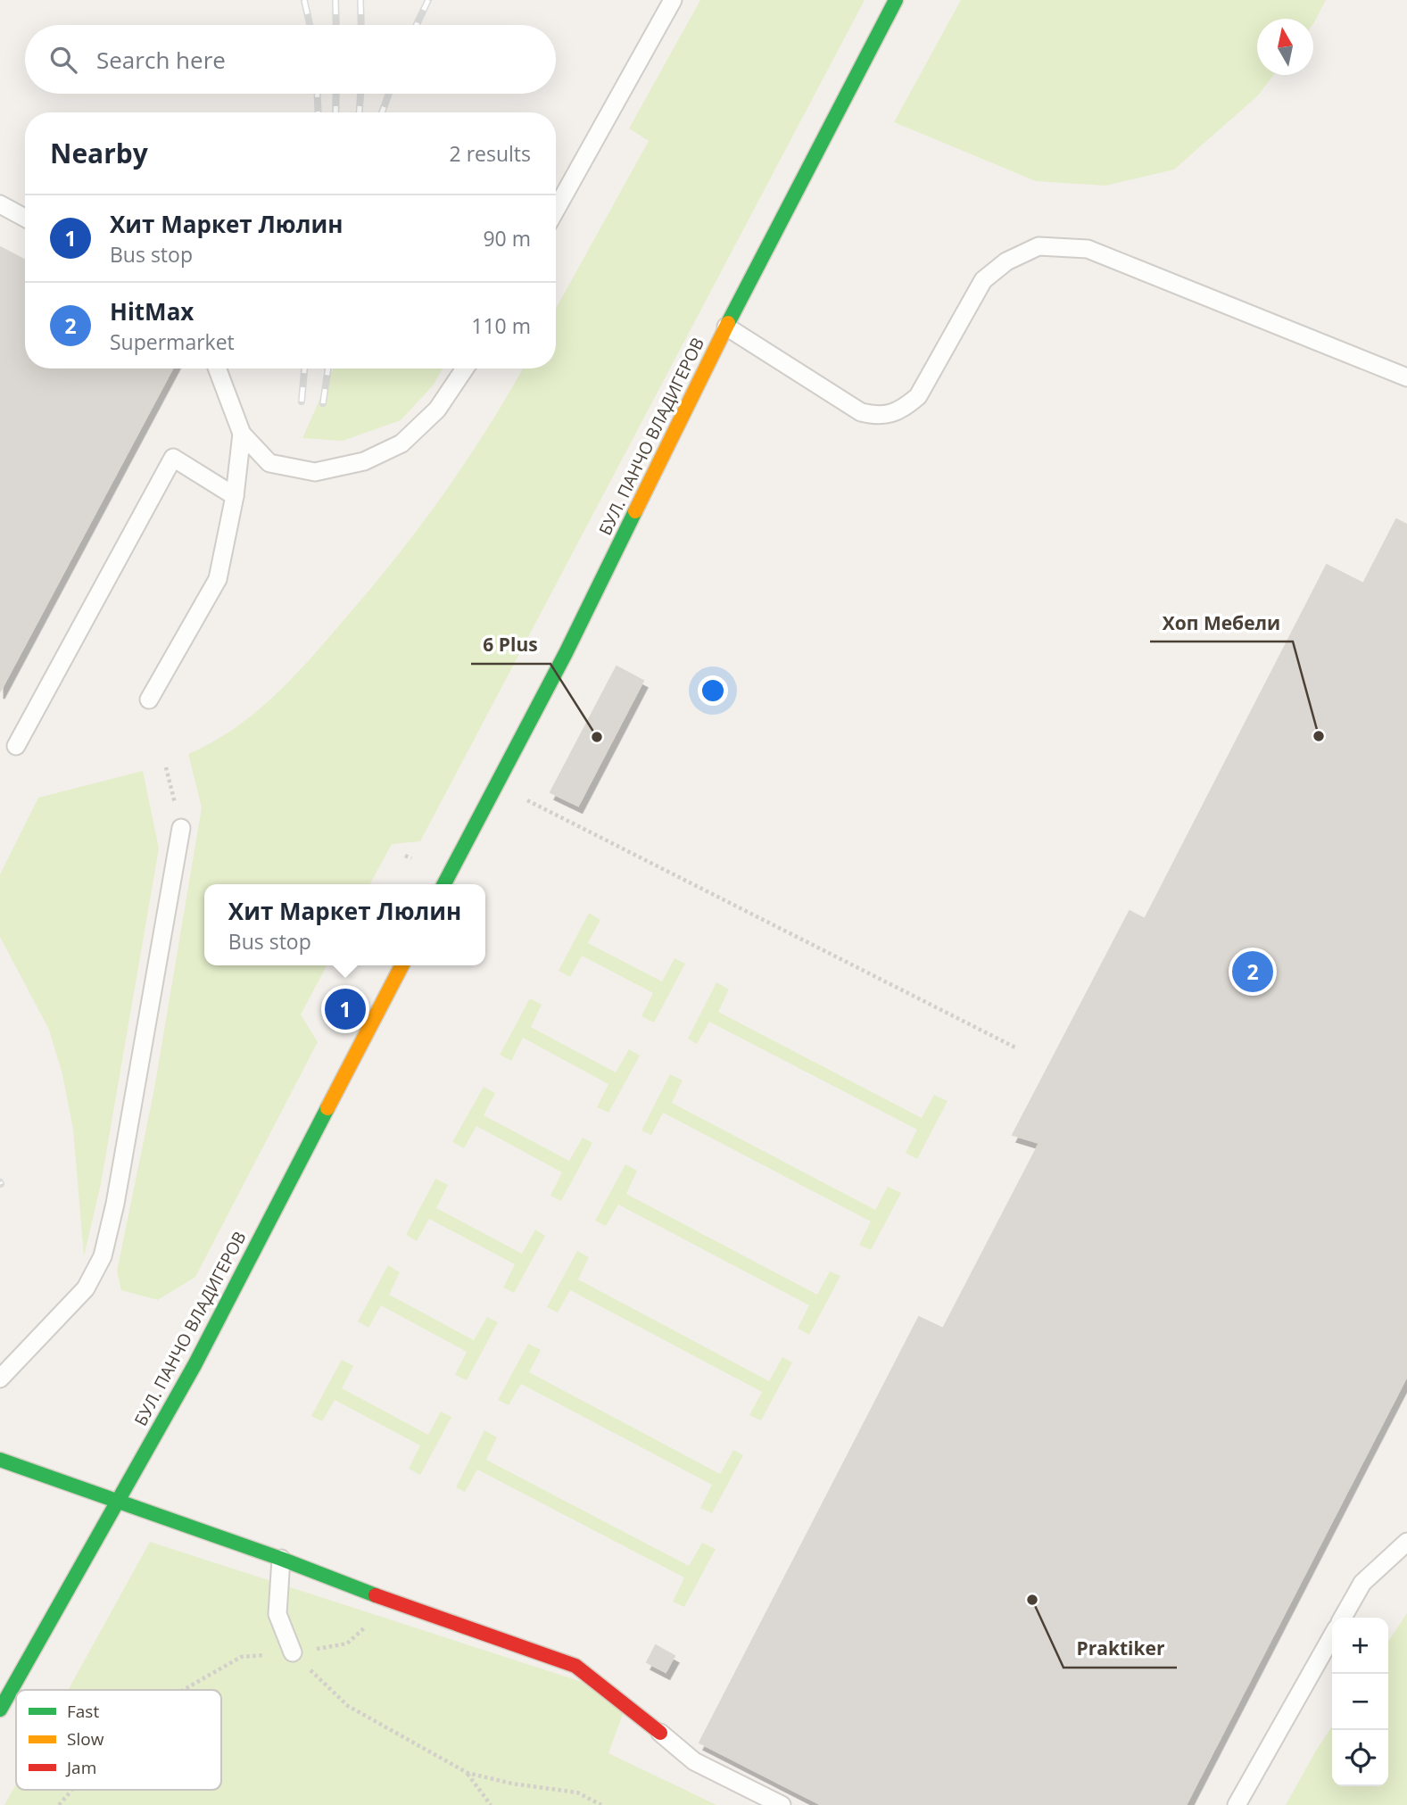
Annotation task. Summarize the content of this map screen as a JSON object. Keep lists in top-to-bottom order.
{
  "streets": {
    "street": ["БУЛ. ПАНЧО ВЛАДИГЕРОВ"]
  },
  "places": ["Хоп Мебели", "6 Plus", "Praktiker"],
  "legend": ["Fast", "Slow", "Jam"],
  "north": "top",
  "page": {
    "search": "Search here",
    "heading": ["Nearby", "2 results"],
    "list": [
      {
        "mark": "1",
        "name": "Хит Маркет Люлин",
        "note": "Bus stop",
        "value": "90 m"
      },
      {
        "mark": "2",
        "name": "HitMax",
        "note": "Supermarket",
        "value": "110 m"
      }
    ],
    "popup": ["Хит Маркет Люлин", "Bus stop"],
    "pins": ["2", "1"],
    "map_buttons": ["+", "−"]
  }
}
